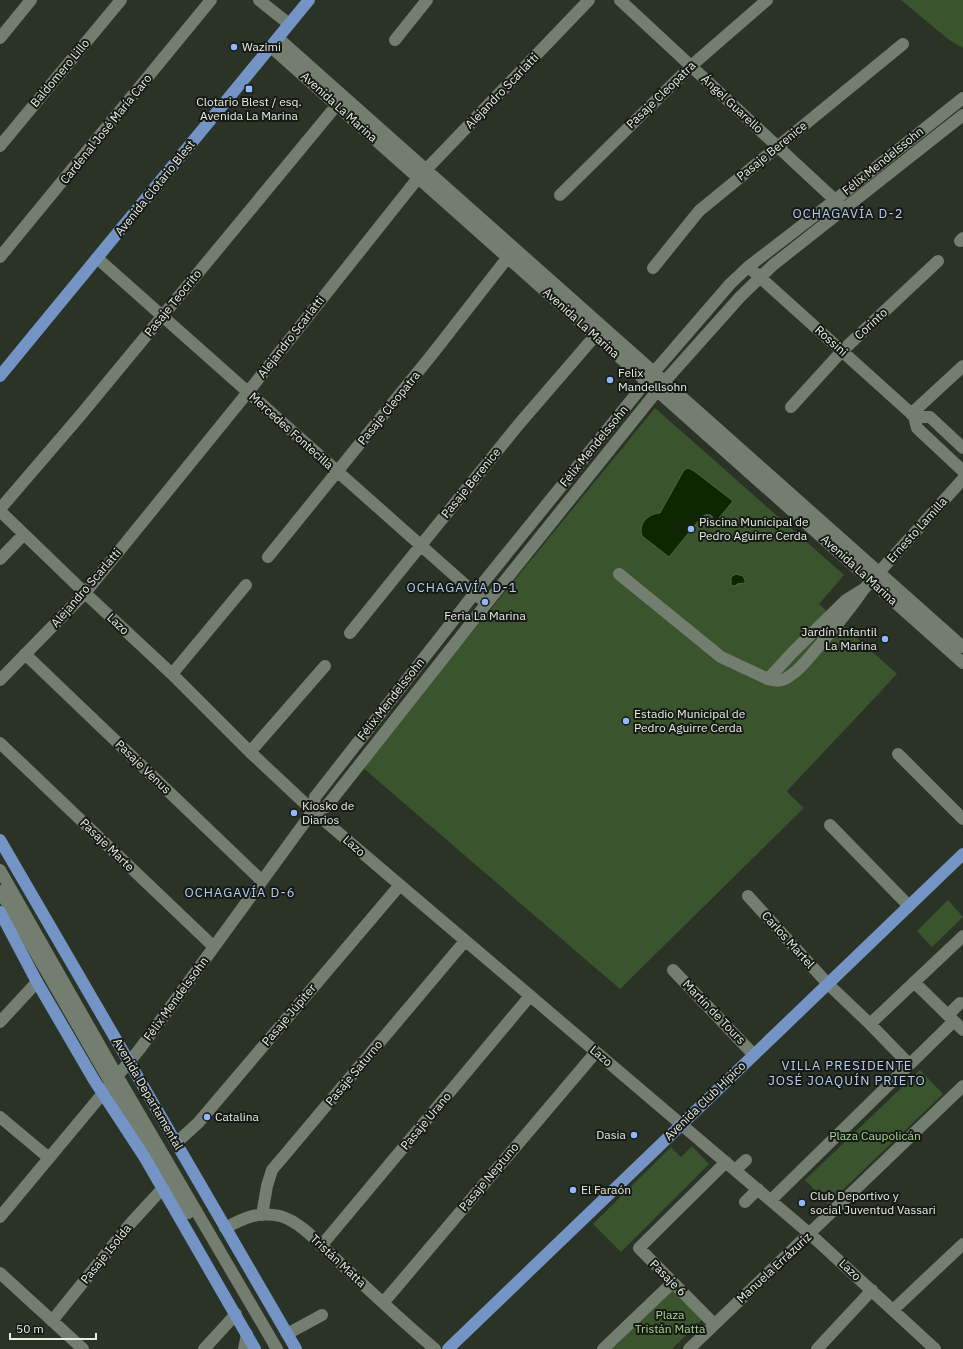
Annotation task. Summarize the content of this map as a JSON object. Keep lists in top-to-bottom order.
{
  "streets": {
    "main road": ["Avenida Clotario Blest", "Avenida Departamental", "Avenida Club Hípico"],
    "street": [
      "Baldomero Lillo",
      "Alejandro Scarlatti",
      "Pasaje Cleopatra",
      "Ángel Guarello",
      "Avenida La Marina",
      "Cardenal José María Caro",
      "Pasaje Berenice",
      "Félix Mendelssohn",
      "Pasaje Teocrito",
      "Corinto",
      "Rossini",
      "Mercedes Fontecilla",
      "Ernesto Lamilla",
      "Lazo",
      "Pasaje Venus",
      "Pasaje Marte",
      "Carlos Martel",
      "Martín de Tours",
      "Pasaje Júpiter",
      "Pasaje Saturno",
      "Pasaje Urano",
      "Pasaje Neptuno",
      "Pasaje Isolda",
      "Tristán Matta",
      "Manuela Errázuriz",
      "Pasaje 6"
    ]
  },
  "crossings": [
    ["Alejandro Scarlatti", "Avenida La Marina"],
    ["Alejandro Scarlatti", "Mercedes Fontecilla"],
    ["Alejandro Scarlatti", "Lazo"],
    ["Alejandro Scarlatti", "Pasaje Venus"],
    ["Pasaje Cleopatra", "Ángel Guarello"],
    ["Pasaje Cleopatra", "Avenida La Marina"],
    ["Pasaje Cleopatra", "Mercedes Fontecilla"],
    ["Ángel Guarello", "Pasaje Berenice"],
    ["Ángel Guarello", "Félix Mendelssohn"],
    ["Avenida La Marina", "Pasaje Berenice"],
    ["Avenida La Marina", "Félix Mendelssohn"],
    ["Avenida La Marina", "Avenida Clotario Blest"],
    ["Avenida La Marina", "Pasaje Teocrito"],
    ["Avenida La Marina", "Ernesto Lamilla"],
    ["Pasaje Berenice", "Mercedes Fontecilla"],
    ["Félix Mendelssohn", "Rossini"],
    ["Félix Mendelssohn", "Mercedes Fontecilla"],
    ["Félix Mendelssohn", "Lazo"],
    ["Félix Mendelssohn", "Pasaje Venus"],
    ["Félix Mendelssohn", "Pasaje Marte"],
    ["Félix Mendelssohn", "Avenida Departamental"],
    ["Avenida Clotario Blest", "Mercedes Fontecilla"],
    ["Pasaje Teocrito", "Mercedes Fontecilla"],
    ["Pasaje Teocrito", "Lazo"],
    ["Corinto", "Rossini"],
    ["Lazo", "Pasaje Júpiter"],
    ["Lazo", "Pasaje Saturno"],
    ["Lazo", "Avenida Club Hípico"],
    ["Lazo", "Pasaje Urano"],
    ["Lazo", "Pasaje Neptuno"],
    ["Lazo", "Manuela Errázuriz"],
    ["Lazo", "Pasaje 6"],
    ["Carlos Martel", "Avenida Club Hípico"],
    ["Martín de Tours", "Avenida Club Hípico"],
    ["Pasaje Júpiter", "Avenida Departamental"],
    ["Pasaje Saturno", "Tristán Matta"],
    ["Avenida Departamental", "Tristán Matta"],
    ["Pasaje Urano", "Tristán Matta"],
    ["Pasaje Neptuno", "Tristán Matta"],
    ["Manuela Errázuriz", "Pasaje 6"]
  ],
  "districts": [
    "OCHAGAVÍA D-2",
    "OCHAGAVÍA D-1",
    "OCHAGAVÍA D-6",
    "VILLA PRESIDENTE JOSÉ JOAQUÍN PRIETO"
  ],
  "parks": ["Plaza Caupolicán", "Plaza Tristán Matta"],
  "places": {
    "other": [
      "Wazimi",
      "Felix Mandellsohn",
      "Piscina Municipal de Pedro Aguirre Cerda",
      "Feria La Marina",
      "Jardín Infantil La Marina",
      "Estadio Municipal de Pedro Aguirre Cerda",
      "Kiosko de Diarios",
      "Catalina",
      "Dasia",
      "El Faraón",
      "Club Deportivo y social Juventud Vassari"
    ],
    "transit": ["Clotario Blest / esq. Avenida La Marina"]
  },
  "scale_bar": "50 m"
}
